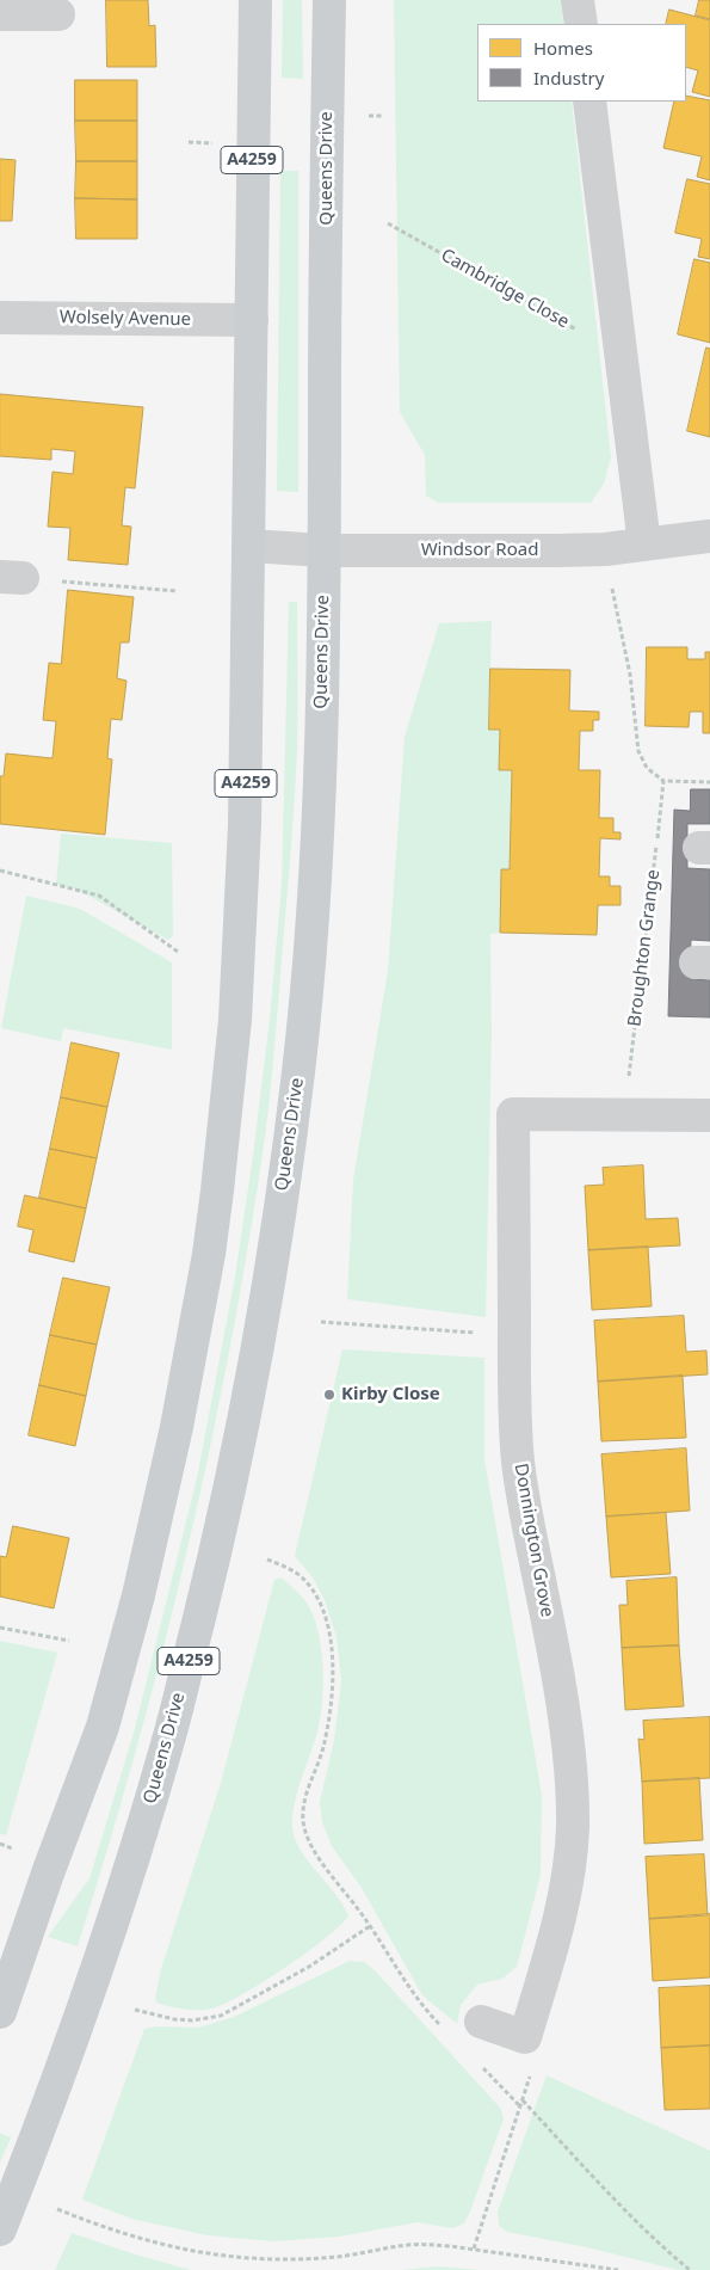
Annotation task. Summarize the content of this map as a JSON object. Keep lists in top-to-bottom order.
{
  "streets": {
    "main road": ["A4259", "Queens Drive"],
    "street": ["Wolsely Avenue", "Windsor Road", "Donnington Grove"],
    "path": ["Cambridge Close", "Broughton Grange"]
  },
  "crossings": [
    ["A4259", "Wolsely Avenue"],
    ["A4259", "Windsor Road"],
    ["Queens Drive", "Windsor Road"],
    ["Broughton Grange", "Donnington Grove"]
  ],
  "places": ["Kirby Close"],
  "legend": ["Homes", "Industry"]
}
